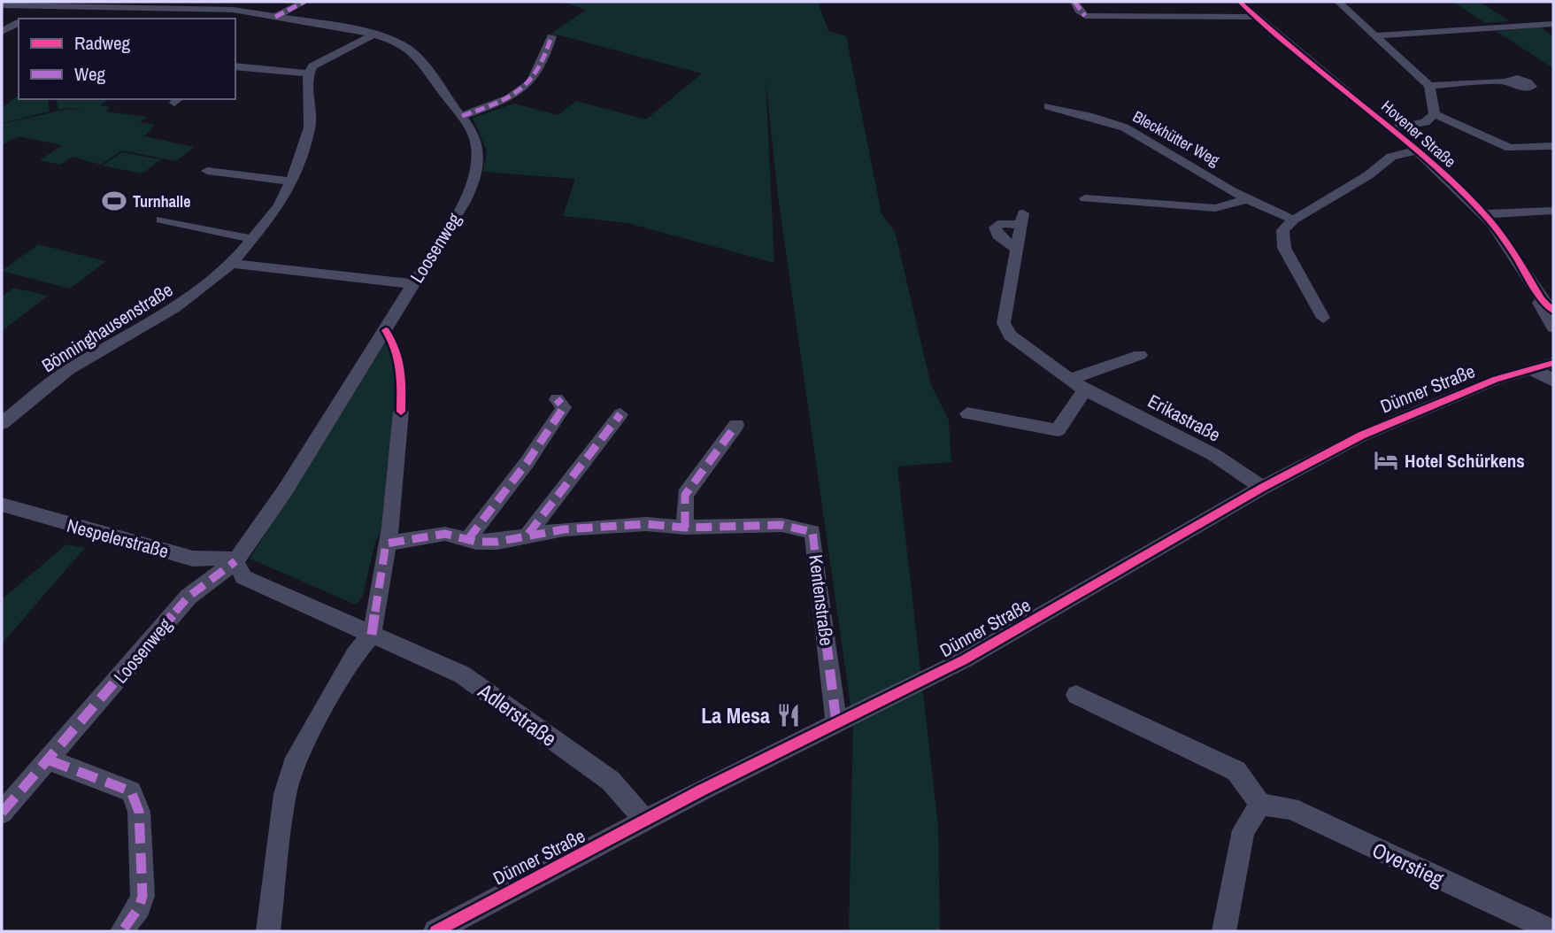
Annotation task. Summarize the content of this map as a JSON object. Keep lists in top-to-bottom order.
{
  "streets": {
    "street": [
      "Hovener Straße",
      "Bleckhütter Weg",
      "Loosenweg",
      "Bönninghausenstraße",
      "Dünner Straße",
      "Erikastraße",
      "Nespelerstraße",
      "Kentenstraße",
      "Adlerstraße",
      "Overstieg"
    ]
  },
  "crossings": [
    ["Loosenweg", "Nespelerstraße"],
    ["Loosenweg", "Adlerstraße"],
    ["Dünner Straße", "Erikastraße"],
    ["Dünner Straße", "Kentenstraße"],
    ["Dünner Straße", "Adlerstraße"],
    ["Nespelerstraße", "Adlerstraße"]
  ],
  "places": {
    "sports": ["Turnhalle"],
    "hotel": ["Hotel Schürkens"],
    "restaurant": ["La Mesa"]
  },
  "legend": ["Radweg", "Weg"]
}
